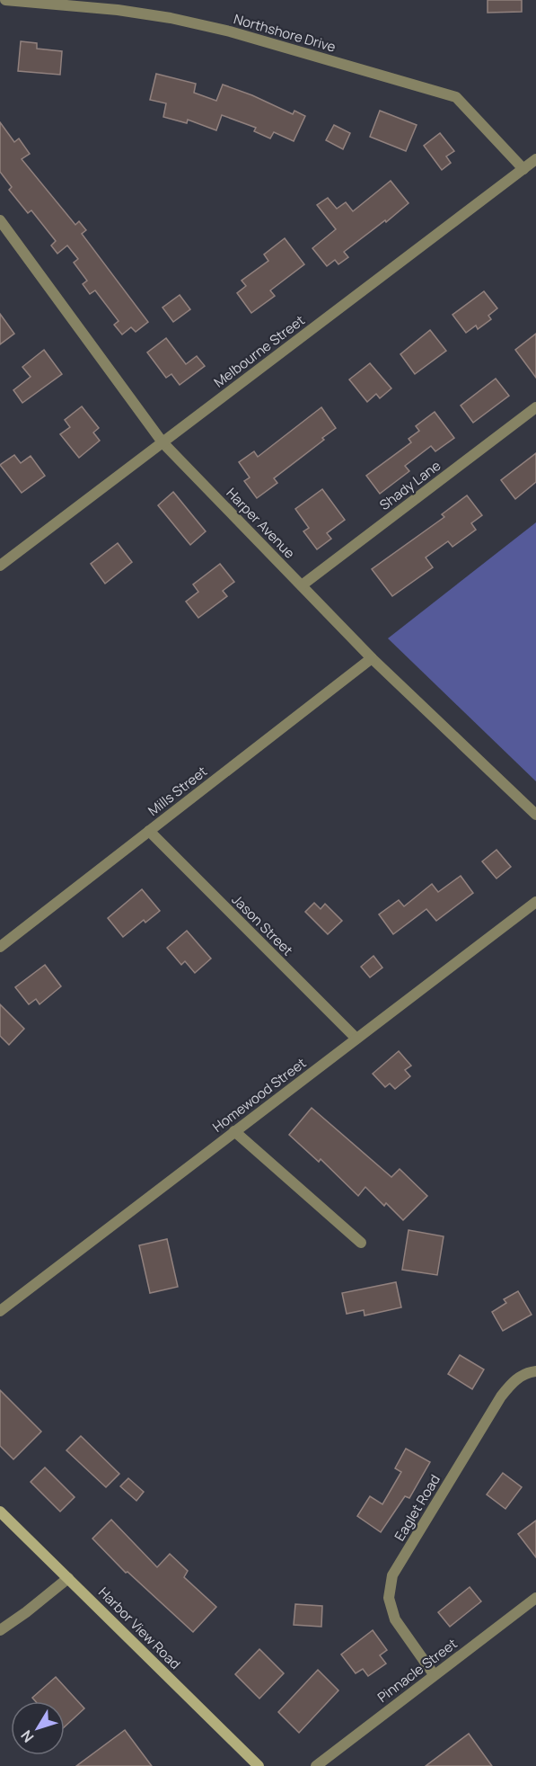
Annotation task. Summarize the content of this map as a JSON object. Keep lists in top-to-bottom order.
{
  "streets": {
    "main road": ["Harbor View Road"],
    "street": [
      "Northshore Drive",
      "Melbourne Street",
      "Shady Lane",
      "Harper Avenue",
      "Mills Street",
      "Jason Street",
      "Homewood Street",
      "Eaglet Road",
      "Pinnacle Street"
    ]
  },
  "crossings": [
    ["Northshore Drive", "Melbourne Street"],
    ["Melbourne Street", "Harper Avenue"],
    ["Shady Lane", "Harper Avenue"],
    ["Harper Avenue", "Mills Street"],
    ["Mills Street", "Jason Street"],
    ["Jason Street", "Homewood Street"],
    ["Eaglet Road", "Pinnacle Street"]
  ],
  "north": "bottom left"
}
